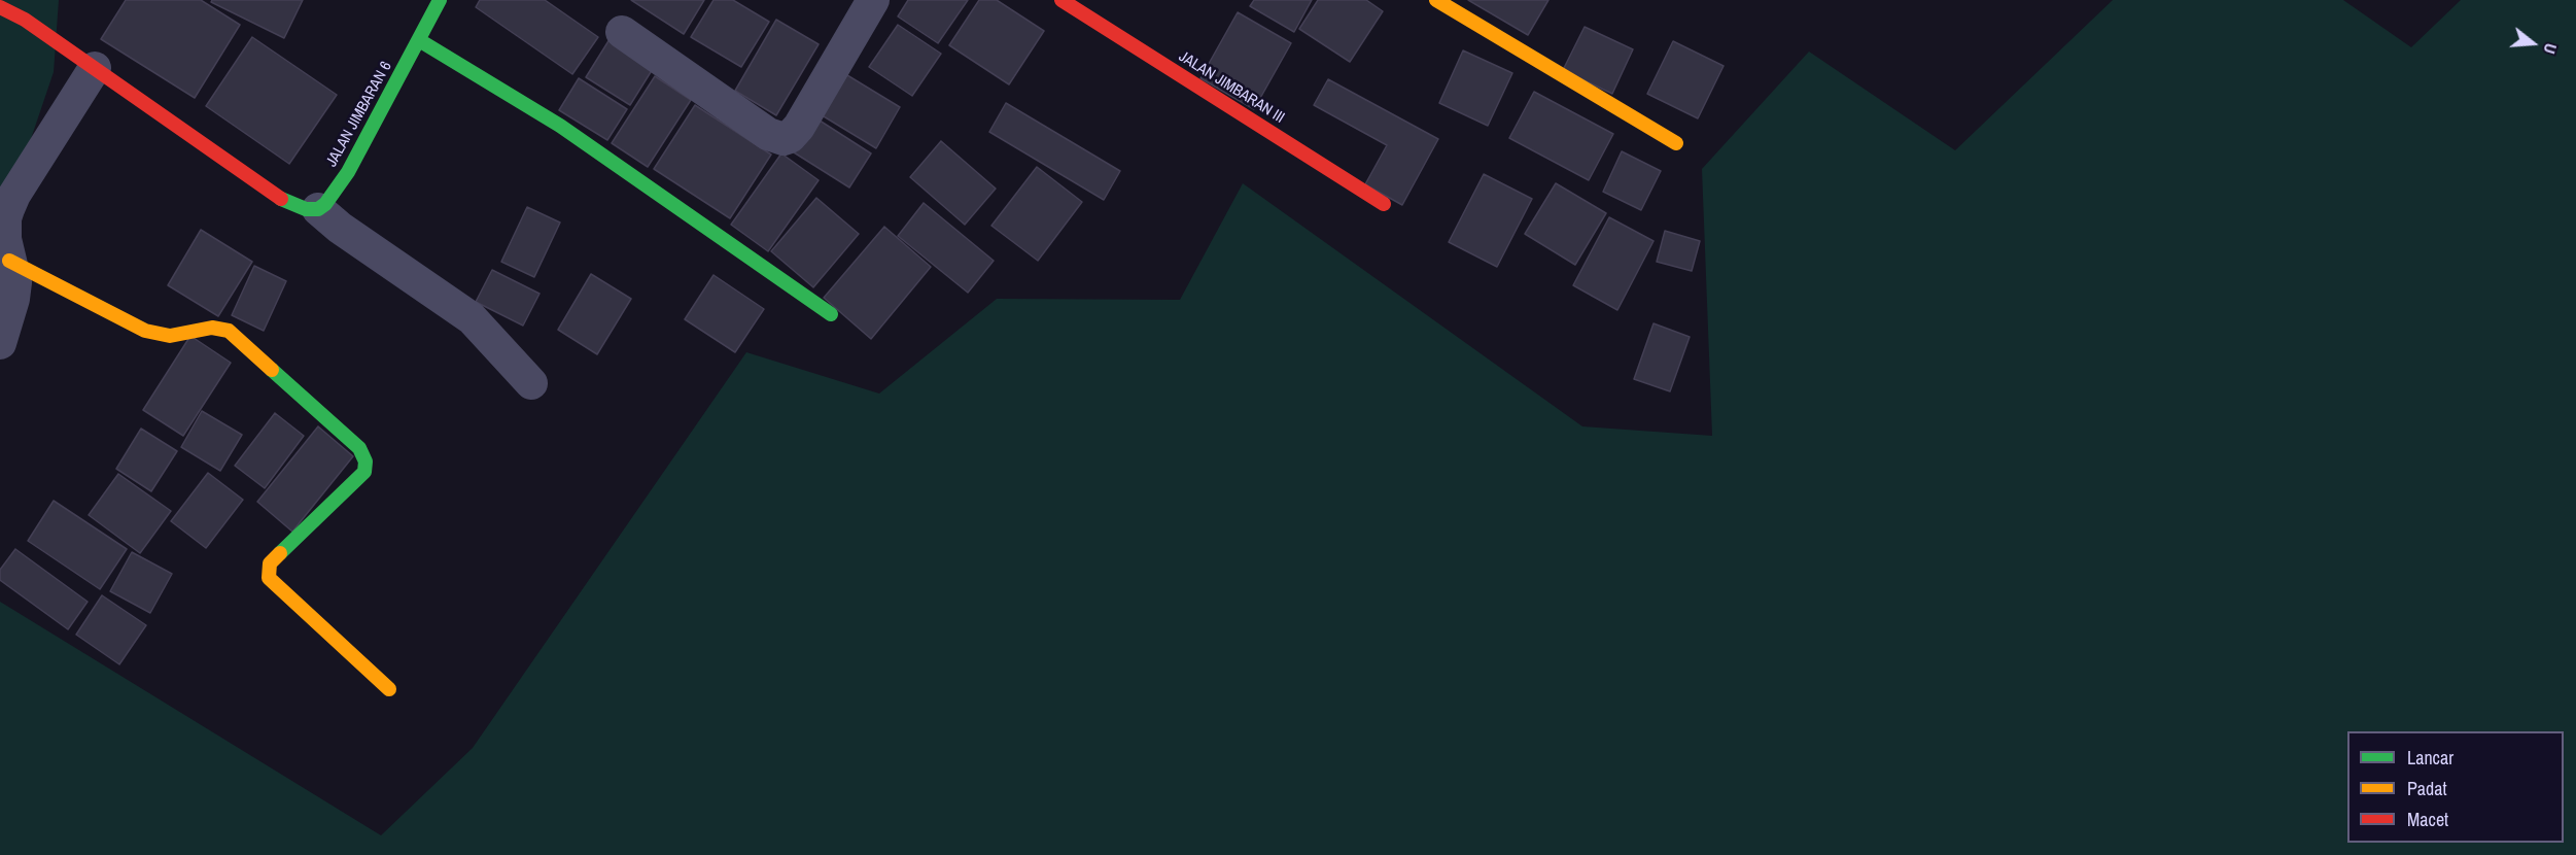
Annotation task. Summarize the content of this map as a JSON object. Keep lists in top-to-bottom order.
{
  "streets": {
    "street": ["JALAN JIMBARAN III", "JALAN JIMBARAN 6"]
  },
  "legend": ["Lancar", "Padat", "Macet"],
  "north": "right"
}
